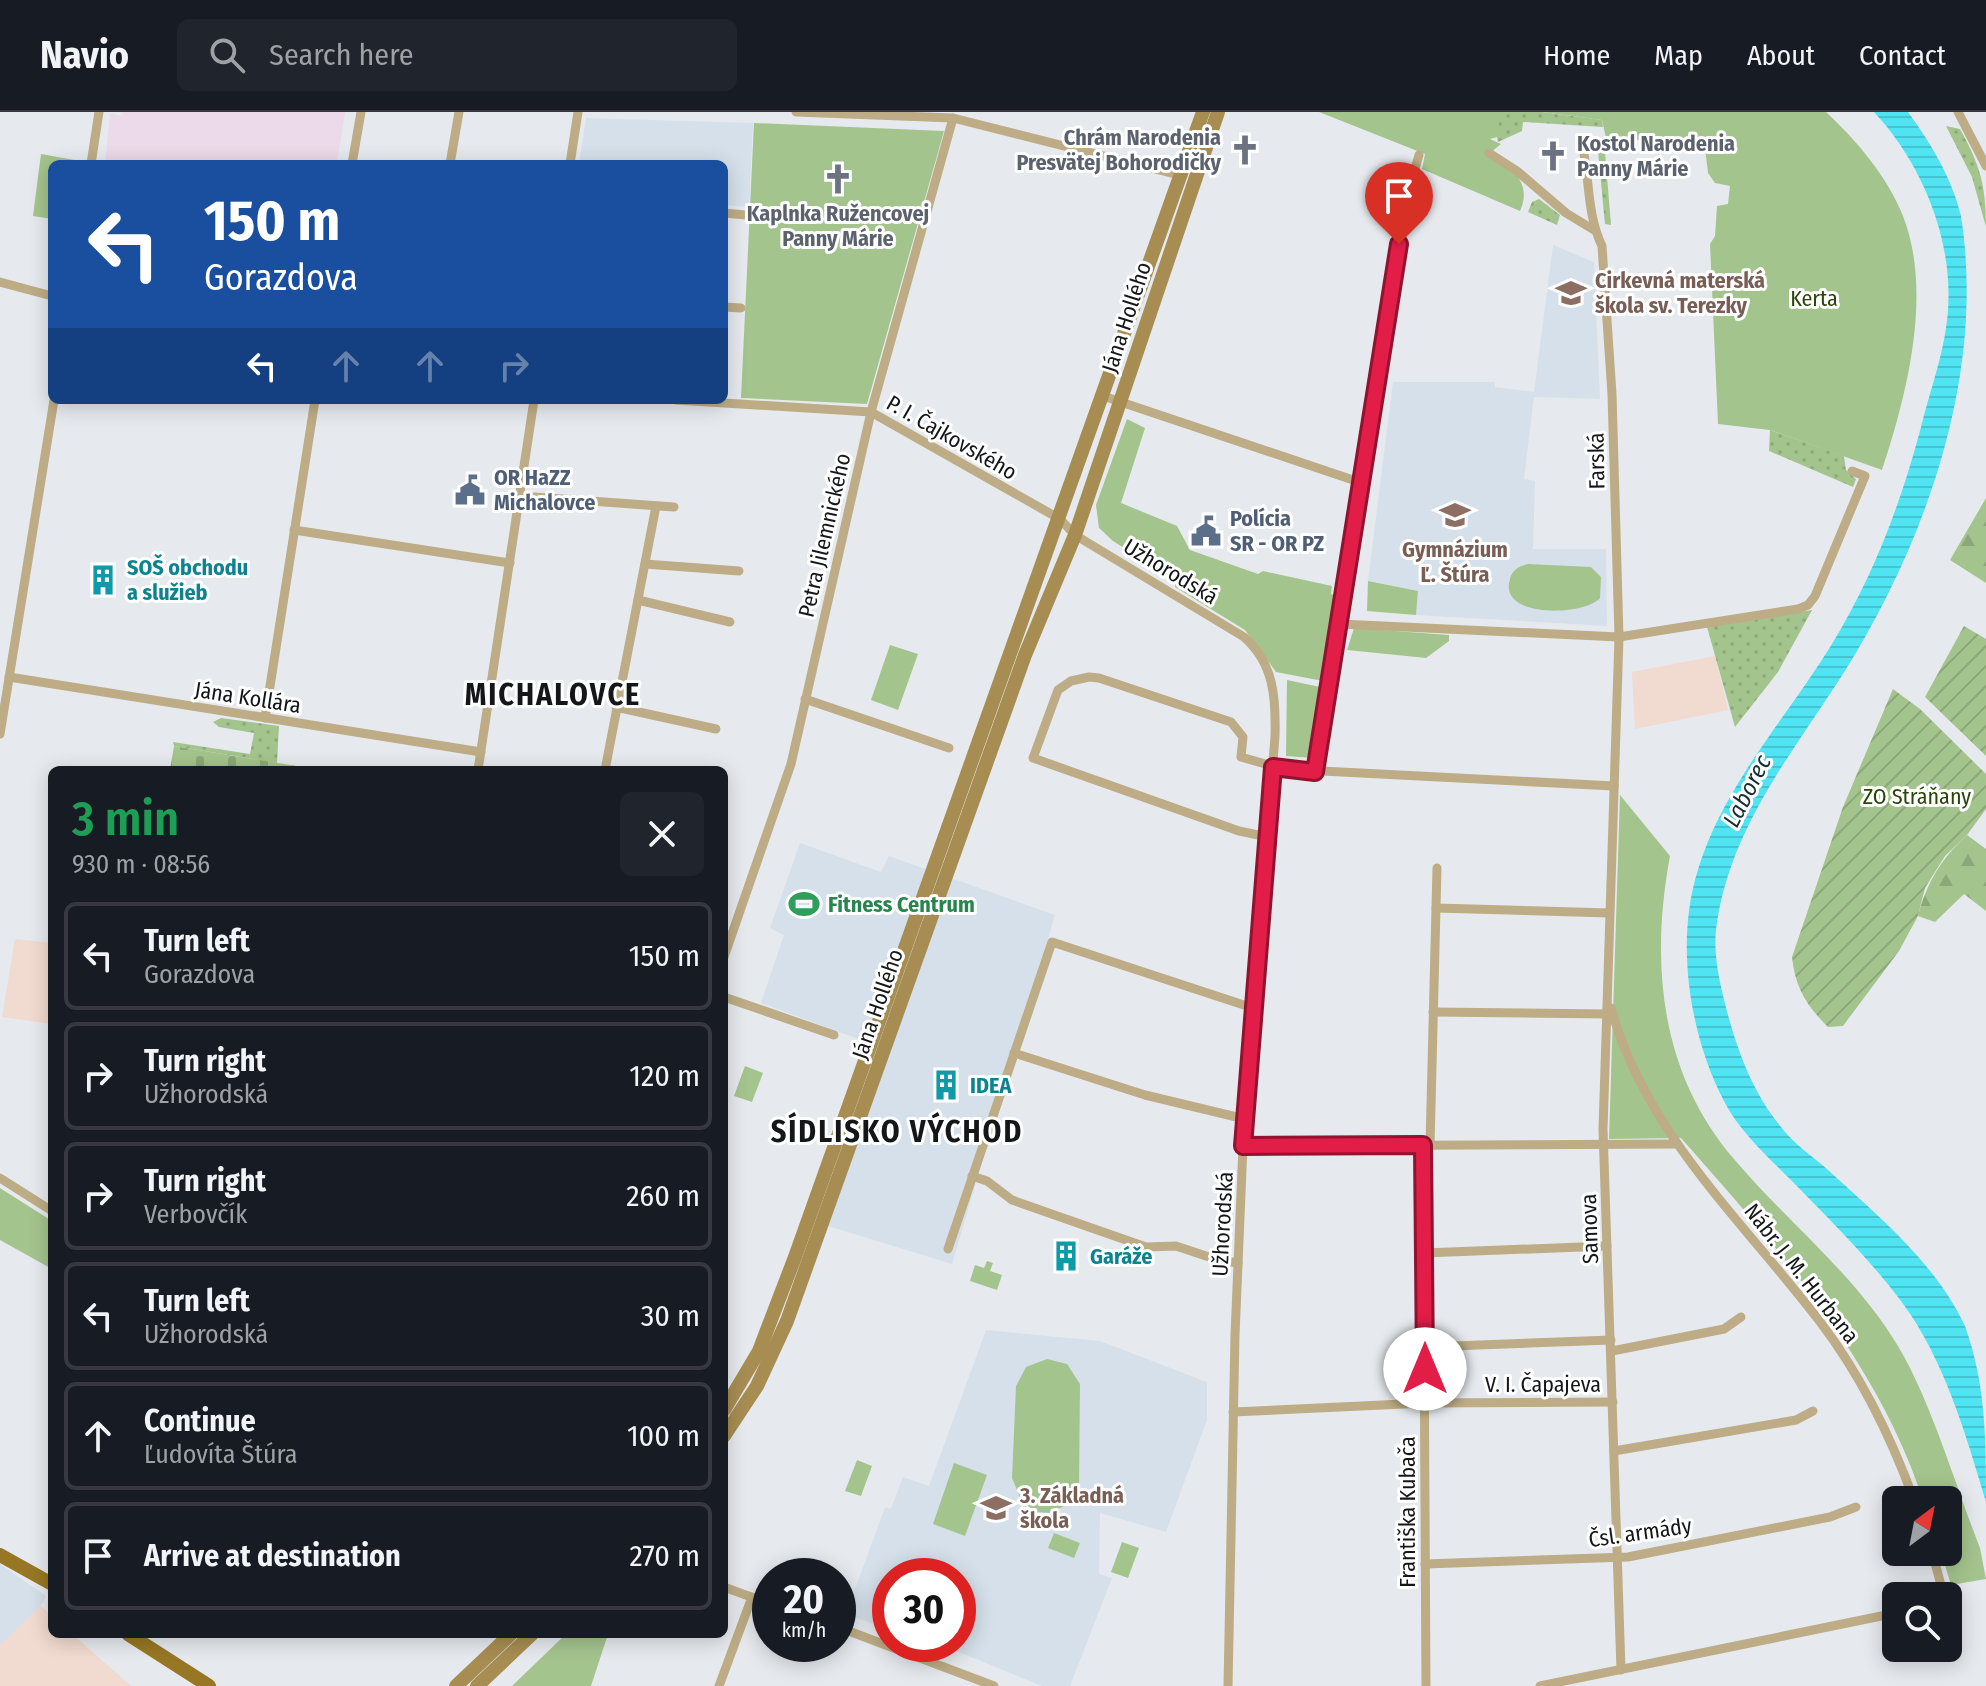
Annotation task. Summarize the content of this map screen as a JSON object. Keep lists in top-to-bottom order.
{
  "streets": {
    "street": [
      "Jána Hollého",
      "P. I. Čajkovského",
      "Farská",
      "Petra Jilemnického",
      "Užhorodská",
      "Jána Kollára",
      "Samova",
      "Nábr. J. M. Hurbana",
      "V. I. Čapajeva",
      "Františka Kubača",
      "Čsl. armády"
    ]
  },
  "crossings": [
    ["Jána Hollého", "P. I. Čajkovského"],
    ["Jána Hollého", "Užhorodská"],
    ["P. I. Čajkovského", "Petra Jilemnického"],
    ["Farská", "Samova"],
    ["Užhorodská", "V. I. Čapajeva"],
    ["Samova", "Nábr. J. M. Hurbana"],
    ["Samova", "V. I. Čapajeva"],
    ["Samova", "Čsl. armády"],
    ["V. I. Čapajeva", "Františka Kubača"],
    ["Františka Kubača", "Čsl. armády"]
  ],
  "districts": ["MICHALOVCE", "SÍDLISKO VÝCHOD"],
  "water": ["Laborec"],
  "parks": ["Kerta", "ZO Stráňany"],
  "places": {
    "church": ["Chrám Narodenia Presvätej Bohorodičky", "Kostol Narodenia Panny Márie", "Kaplnka Ružencovej Panny Márie"],
    "school or university": ["Cirkevná materská škola sv. Terezky", "Gymnázium Ľ. Štúra", "3. Základná škola"],
    "public building": ["OR HaZZ Michalovce", "Polícia SR - OR PZ"],
    "building": ["SOŠ obchodu a služieb", "IDEA", "Garáže"],
    "sports": ["Fitness Centrum"]
  },
  "north": "top right",
  "page": {
    "header": "Navio",
    "search": "Search here",
    "nav": [
      "Home",
      "Map",
      "About",
      "Contact"
    ],
    "turn": ["150 m", "Gorazdova"],
    "heading": ["3 min", "930 m · 08:56"],
    "list": [
      {
        "name": "Turn left",
        "note": "Gorazdova",
        "value": "150 m"
      },
      {
        "name": "Turn right",
        "note": "Užhorodská",
        "value": "120 m"
      },
      {
        "name": "Turn right",
        "note": "Verbovčík",
        "value": "260 m"
      },
      {
        "name": "Turn left",
        "note": "Užhorodská",
        "value": "30 m"
      },
      {
        "name": "Continue",
        "note": "Ľudovíta Štúra",
        "value": "100 m"
      },
      {
        "name": "Arrive at destination",
        "value": "270 m"
      }
    ],
    "speed": "20 km/h",
    "limit": "30"
  }
}
